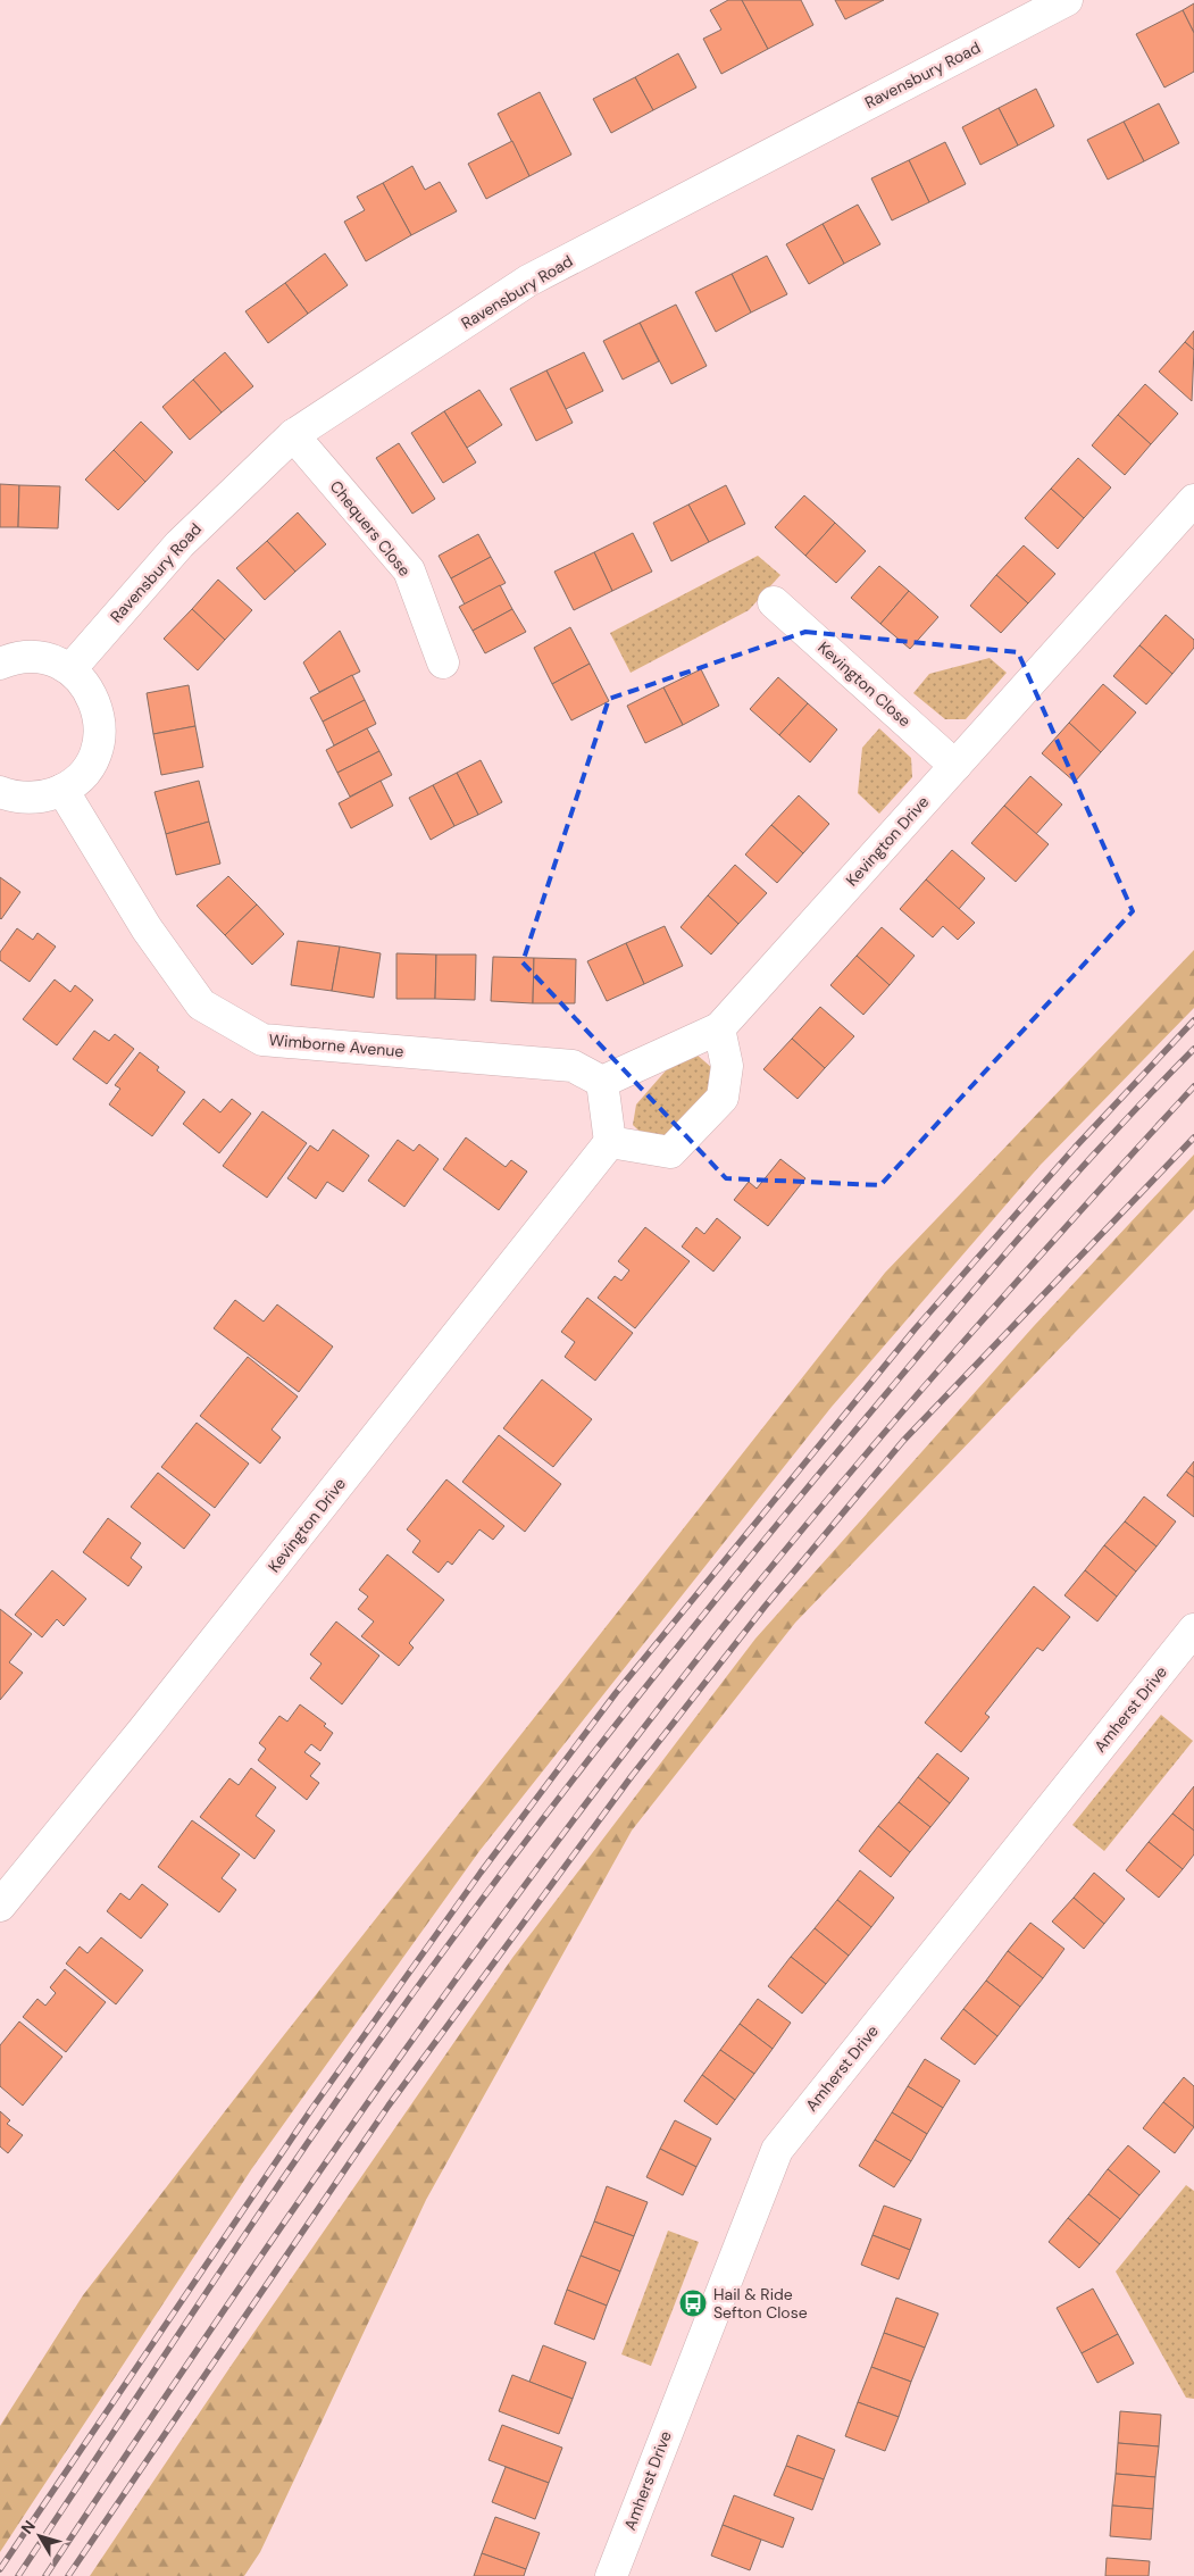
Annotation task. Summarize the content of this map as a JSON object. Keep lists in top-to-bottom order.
{
  "streets": {
    "street": [
      "Ravensbury Road",
      "Chequers Close",
      "Kevington Close",
      "Kevington Drive",
      "Wimborne Avenue",
      "Amherst Drive"
    ]
  },
  "crossings": [
    ["Ravensbury Road", "Chequers Close"],
    ["Kevington Close", "Kevington Drive"]
  ],
  "places": {
    "bus stop": ["Hail & Ride Sefton Close"]
  },
  "north": "top left"
}
